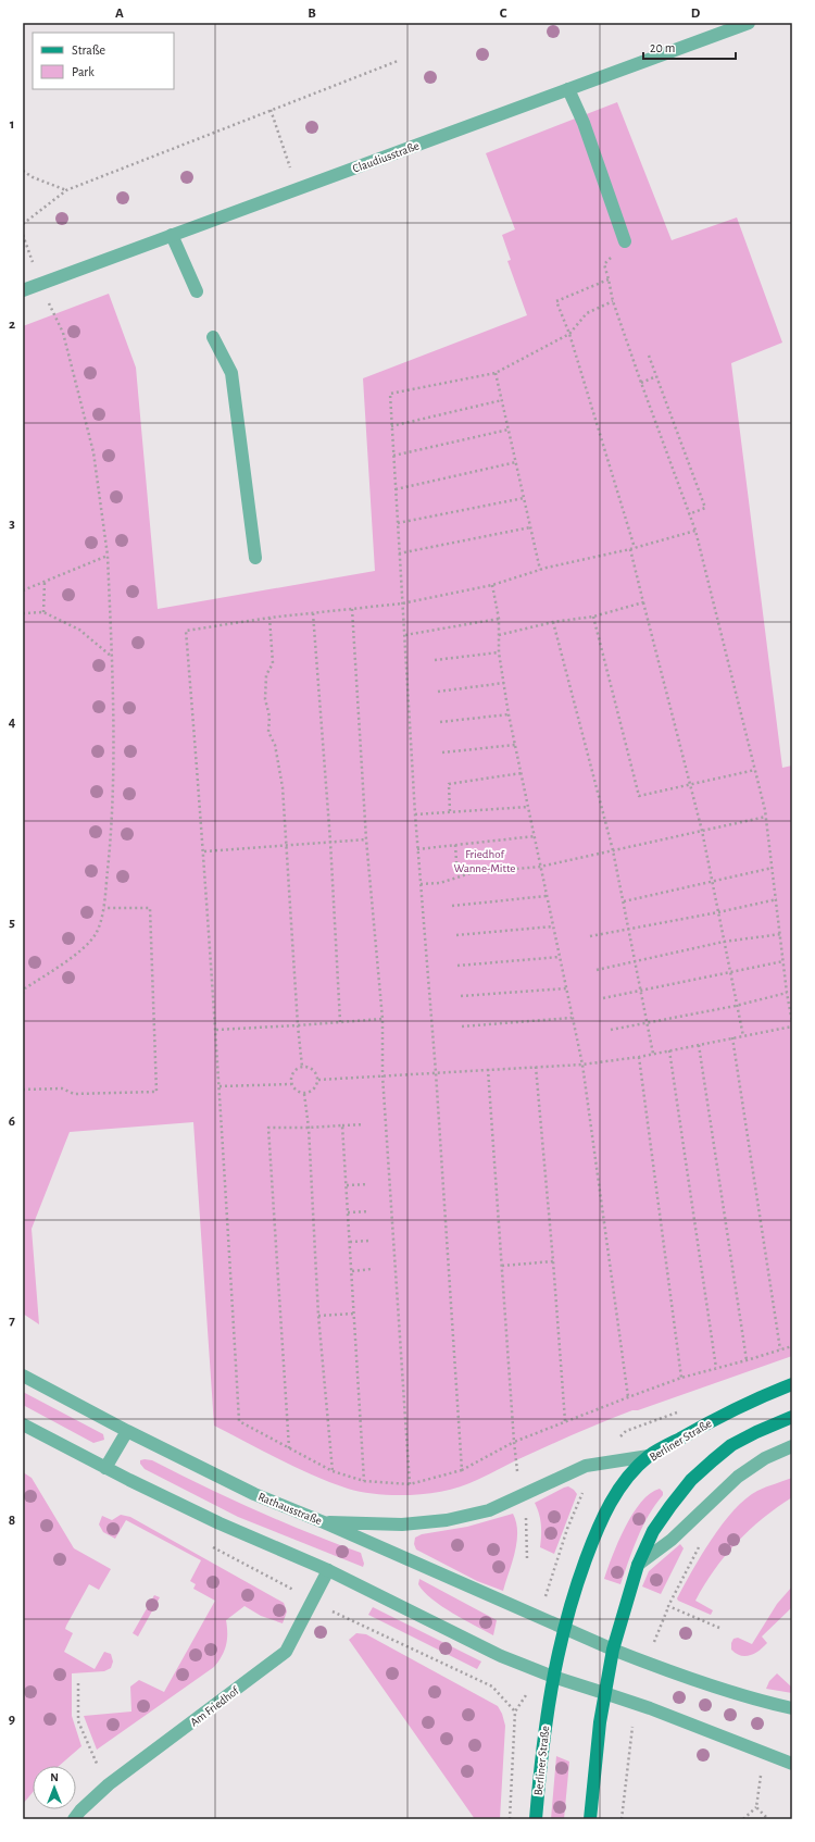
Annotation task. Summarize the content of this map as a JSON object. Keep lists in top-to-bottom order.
{
  "streets": {
    "main road": ["Berliner Straße"],
    "street": ["Claudiusstraße", "Rathausstraße", "Am Friedhof"]
  },
  "crossings": [
    ["Berliner Straße", "Rathausstraße"]
  ],
  "parks": ["Friedhof Wanne-Mitte"],
  "legend": ["Straße", "Park"],
  "scale_bar": "20 m",
  "north": "top",
  "grid": {
    "columns": [
      "A",
      "B",
      "C",
      "D"
    ],
    "rows": [
      "1",
      "2",
      "3",
      "4",
      "5",
      "6",
      "7",
      "8",
      "9"
    ]
  }
}
